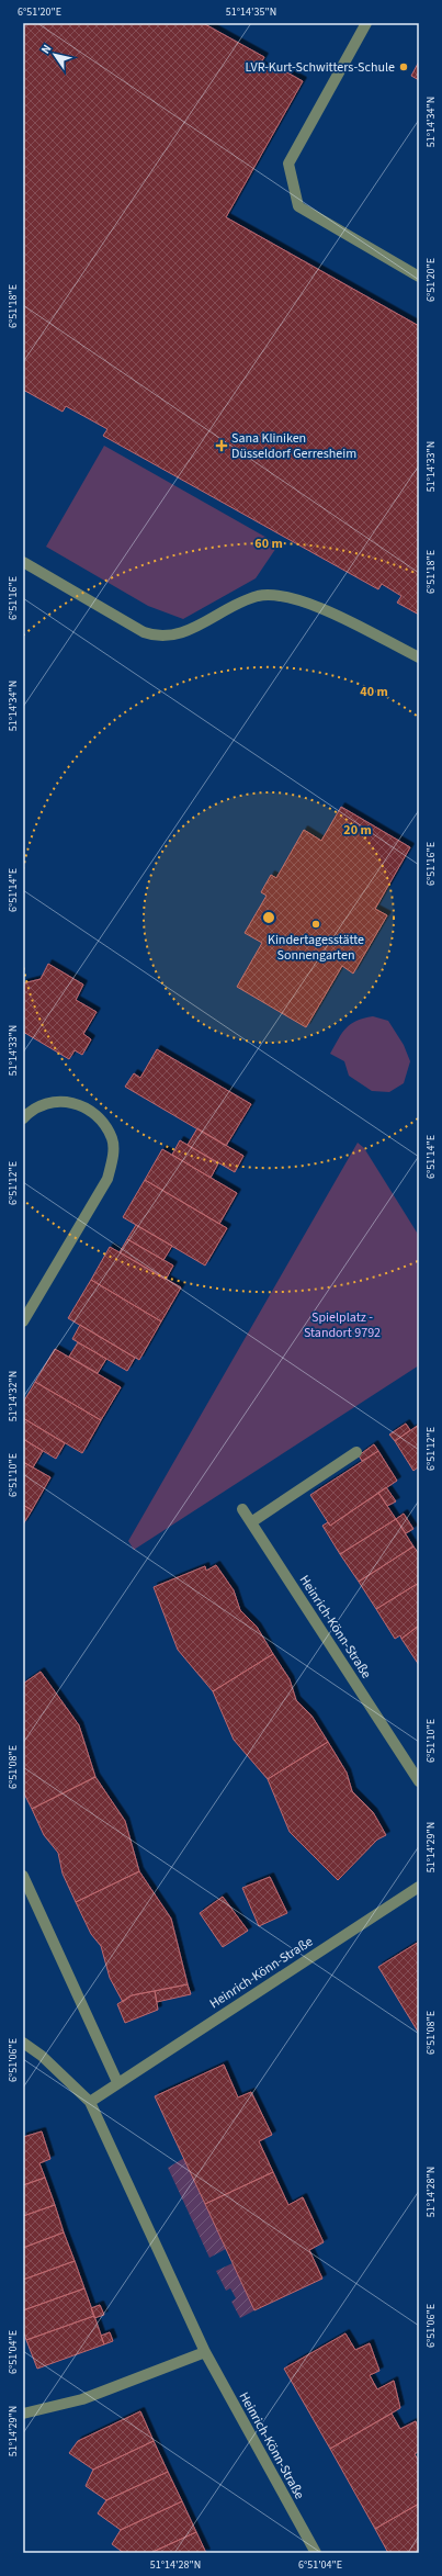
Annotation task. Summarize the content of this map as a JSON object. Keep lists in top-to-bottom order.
{
  "streets": {
    "street": ["Heinrich-Könn-Straße"]
  },
  "parks": ["Spielplatz - Standort 9792"],
  "places": {
    "other": ["LVR-Kurt-Schwitters-Schule", "Kindertagesstätte Sonnengarten"],
    "health": ["Sana Kliniken Düsseldorf Gerresheim"]
  },
  "north": "top left",
  "coordinates": [
    "6°51'20\"E",
    "51°14'35\"N",
    "51°14'34\"N",
    "6°51'18\"E",
    "51°14'33\"N",
    "6°51'16\"E",
    "6°51'14\"E",
    "6°51'12\"E",
    "51°14'32\"N",
    "6°51'10\"E",
    "6°51'08\"E",
    "51°14'29\"N",
    "6°51'06\"E",
    "51°14'28\"N",
    "6°51'04\"E"
  ],
  "rings": ["60 m", "40 m", "20 m"]
}
